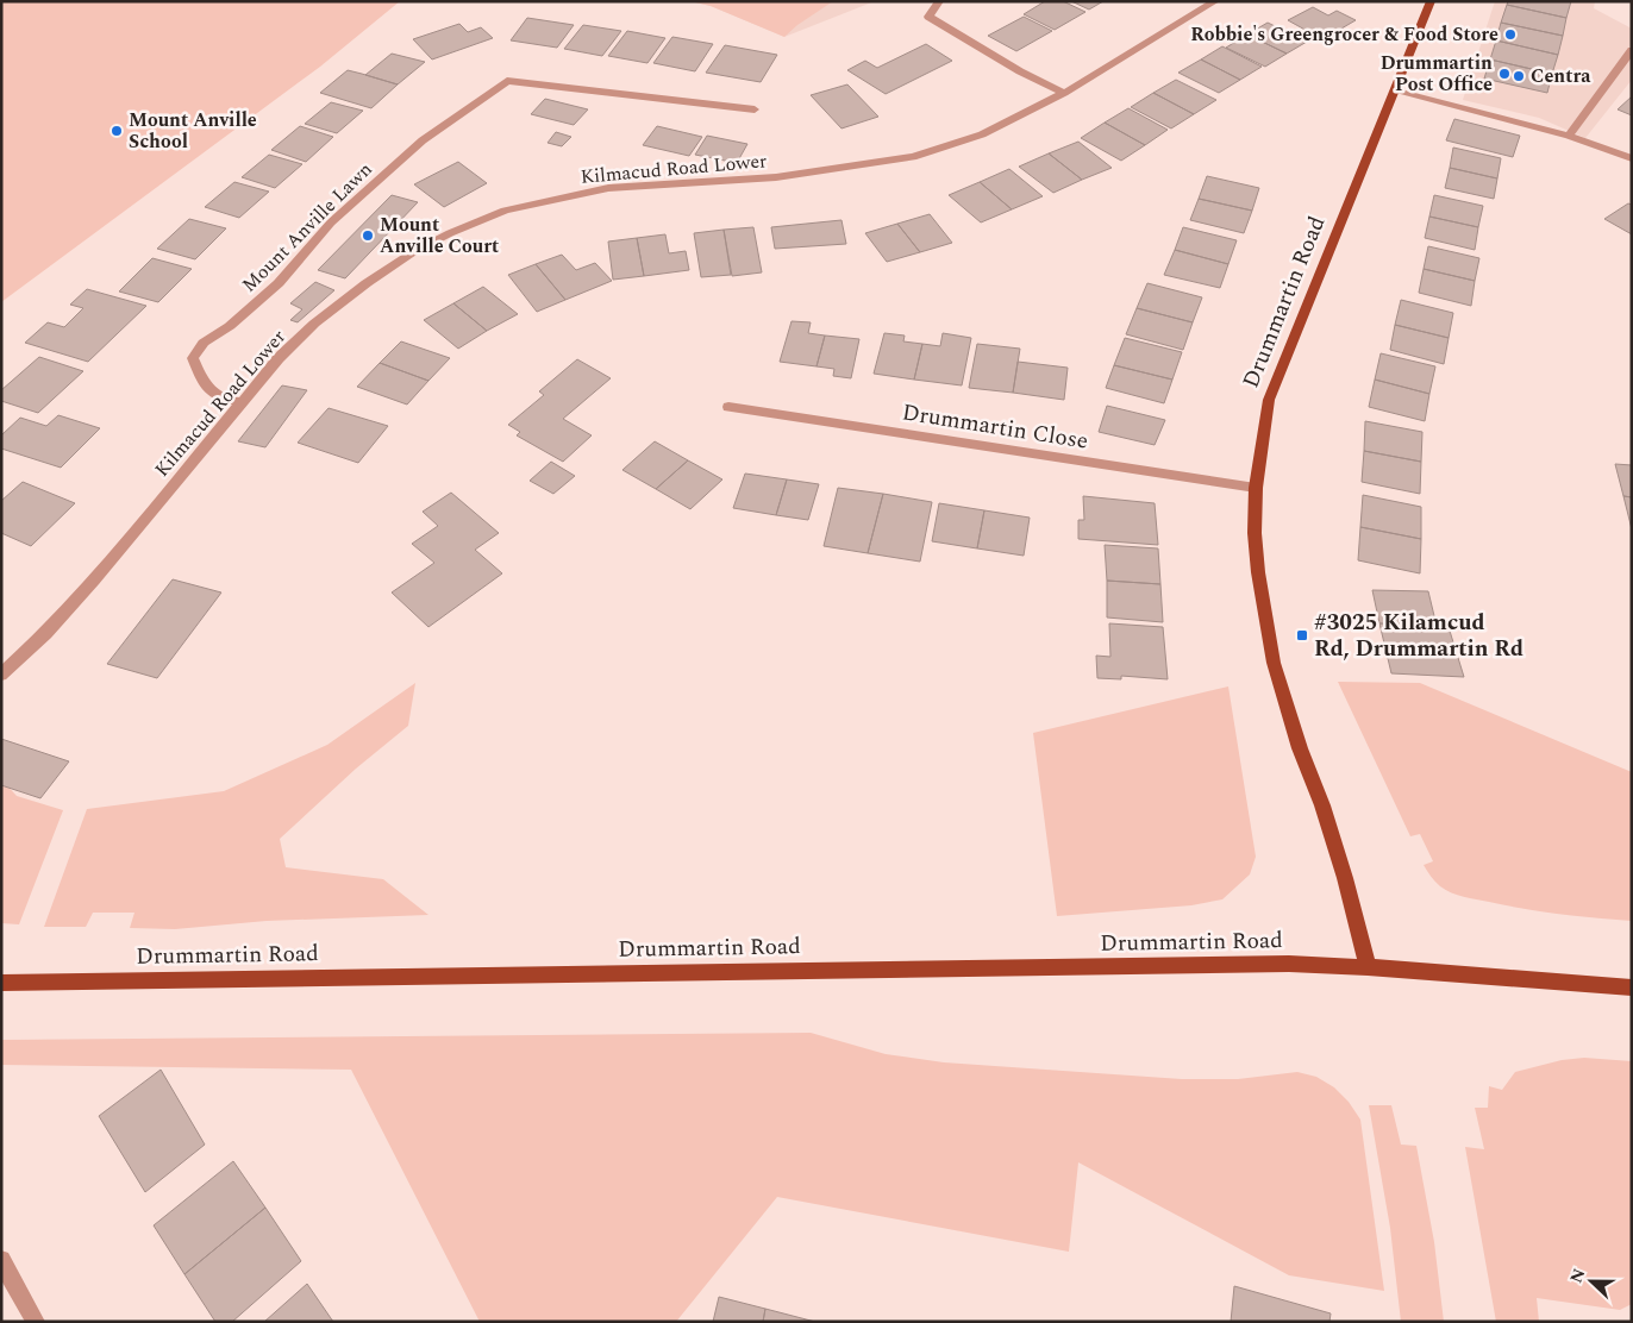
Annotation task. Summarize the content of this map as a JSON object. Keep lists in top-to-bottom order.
{
  "streets": {
    "main road": ["Drummartin Road"],
    "street": ["Kilmacud Road Lower", "Mount Anville Lawn", "Drummartin Close"]
  },
  "crossings": [
    ["Kilmacud Road Lower", "Mount Anville Lawn"],
    ["Drummartin Road", "Drummartin Close"]
  ],
  "places": {
    "other": [
      "Robbie's Greengrocer & Food Store",
      "Drummartin Post Office",
      "Centra",
      "Mount Anville School",
      "Mount Anville Court"
    ],
    "transit": ["#3025 Kilamcud Rd, Drummartin Rd"]
  },
  "north": "left"
}
